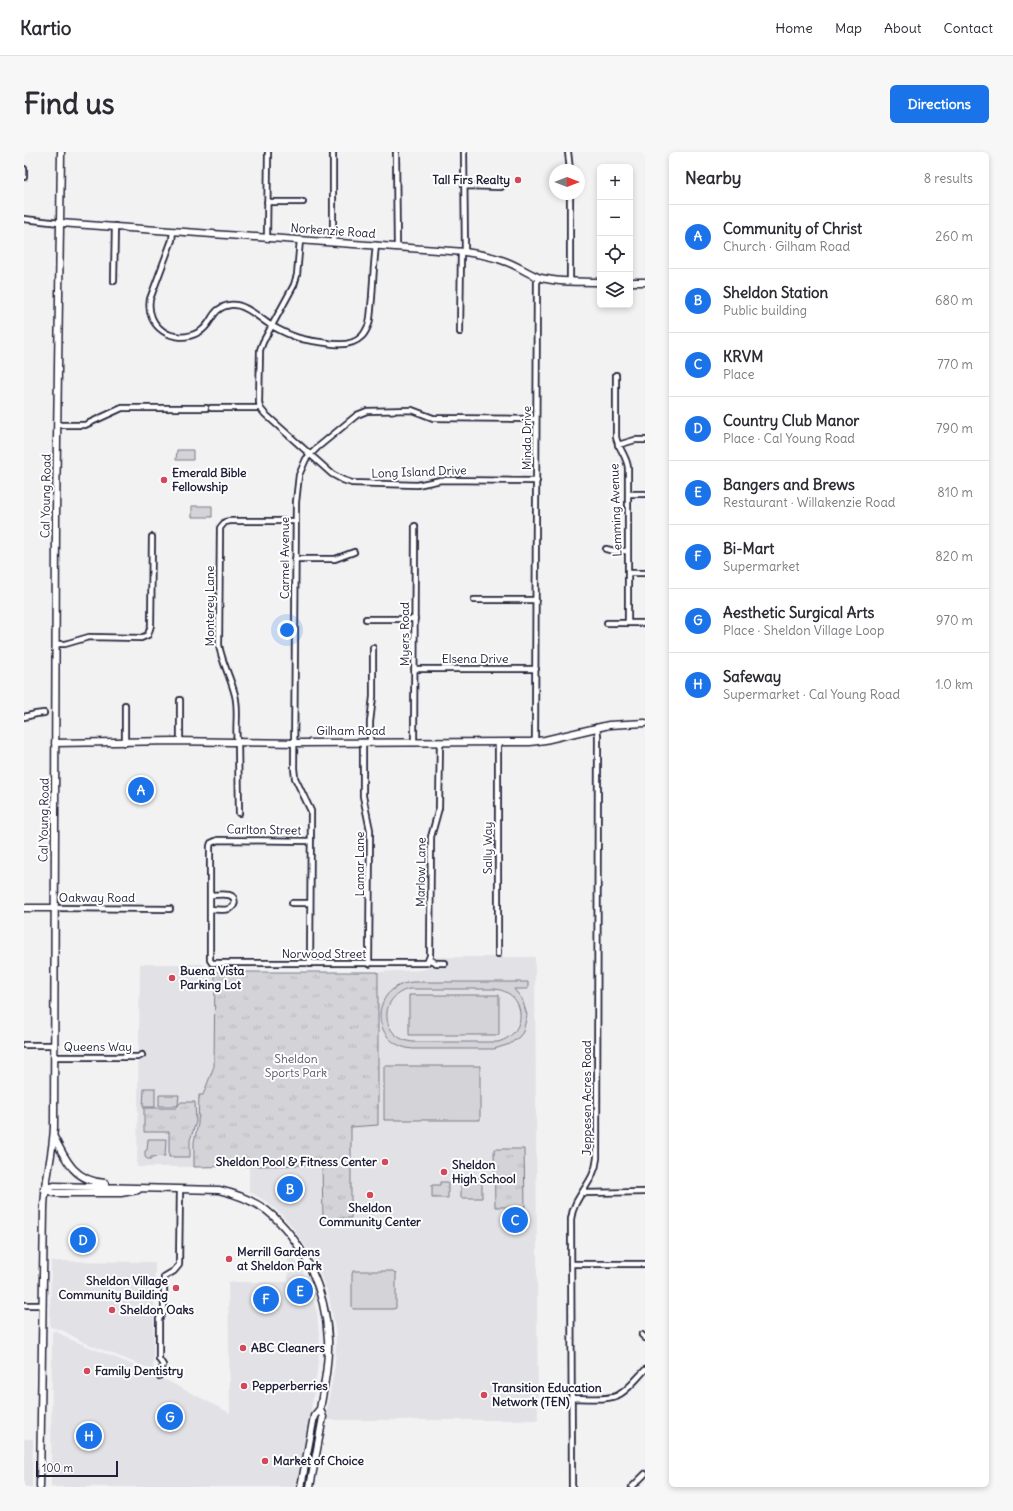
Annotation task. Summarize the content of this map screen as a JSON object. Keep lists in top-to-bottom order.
{
  "streets": {
    "street": [
      "Norkenzie Road",
      "Minda Drive",
      "Long Island Drive",
      "Cal Young Road",
      "Lemming Avenue",
      "Carmel Avenue",
      "Monterey Lane",
      "Myers Road",
      "Elsena Drive",
      "Gilham Road",
      "Carlton Street",
      "Sally Way",
      "Lamar Lane",
      "Marlow Lane",
      "Oakway Road",
      "Norwood Street",
      "Queens Way",
      "Jeppesen Acres Road"
    ]
  },
  "crossings": [
    ["Norkenzie Road", "Minda Drive"],
    ["Norkenzie Road", "Cal Young Road"],
    ["Minda Drive", "Long Island Drive"],
    ["Minda Drive", "Carmel Avenue"],
    ["Minda Drive", "Elsena Drive"],
    ["Minda Drive", "Gilham Road"],
    ["Long Island Drive", "Carmel Avenue"],
    ["Cal Young Road", "Gilham Road"],
    ["Cal Young Road", "Oakway Road"],
    ["Cal Young Road", "Queens Way"],
    ["Carmel Avenue", "Monterey Lane"],
    ["Carmel Avenue", "Gilham Road"],
    ["Carmel Avenue", "Carlton Street"],
    ["Carmel Avenue", "Norwood Street"],
    ["Monterey Lane", "Gilham Road"],
    ["Myers Road", "Elsena Drive"],
    ["Myers Road", "Gilham Road"],
    ["Gilham Road", "Sally Way"],
    ["Gilham Road", "Lamar Lane"],
    ["Gilham Road", "Marlow Lane"],
    ["Gilham Road", "Jeppesen Acres Road"],
    ["Lamar Lane", "Norwood Street"],
    ["Marlow Lane", "Norwood Street"]
  ],
  "parks": ["Sheldon Sports Park"],
  "places": [
    "Tall Firs Realty",
    "Emerald Bible Fellowship",
    "Buena Vista Parking Lot",
    "Sheldon Pool & Fitness Center",
    "Sheldon High School",
    "Sheldon Community Center",
    "Merrill Gardens at Sheldon Park",
    "Sheldon Village Community Building",
    "Sheldon Oaks",
    "ABC Cleaners",
    "Family Dentistry",
    "Pepperberries",
    "Transition Education Network (TEN)",
    "Market of Choice"
  ],
  "scale_bar": "100 m",
  "north": "right",
  "page": {
    "header": "Kartio",
    "nav": [
      "Home",
      "Map",
      "About",
      "Contact"
    ],
    "buttons": "Directions",
    "title": "Find us",
    "heading": ["Nearby", "8 results"],
    "map_buttons": ["+", "−"],
    "list": [
      {
        "mark": "A",
        "name": "Community of Christ",
        "note": "Church · Gilham Road",
        "value": "260 m"
      },
      {
        "mark": "B",
        "name": "Sheldon Station",
        "note": "Public building",
        "value": "680 m"
      },
      {
        "mark": "C",
        "name": "KRVM",
        "note": "Place",
        "value": "770 m"
      },
      {
        "mark": "D",
        "name": "Country Club Manor",
        "note": "Place · Cal Young Road",
        "value": "790 m"
      },
      {
        "mark": "E",
        "name": "Bangers and Brews",
        "note": "Restaurant · Willakenzie Road",
        "value": "810 m"
      },
      {
        "mark": "F",
        "name": "Bi-Mart",
        "note": "Supermarket",
        "value": "820 m"
      },
      {
        "mark": "G",
        "name": "Aesthetic Surgical Arts",
        "note": "Place · Sheldon Village Loop",
        "value": "970 m"
      },
      {
        "mark": "H",
        "name": "Safeway",
        "note": "Supermarket · Cal Young Road",
        "value": "1.0 km"
      }
    ],
    "pins": [
      "A",
      "B",
      "C",
      "D",
      "E",
      "F",
      "G",
      "H"
    ],
    "scale": "100 m"
  }
}
